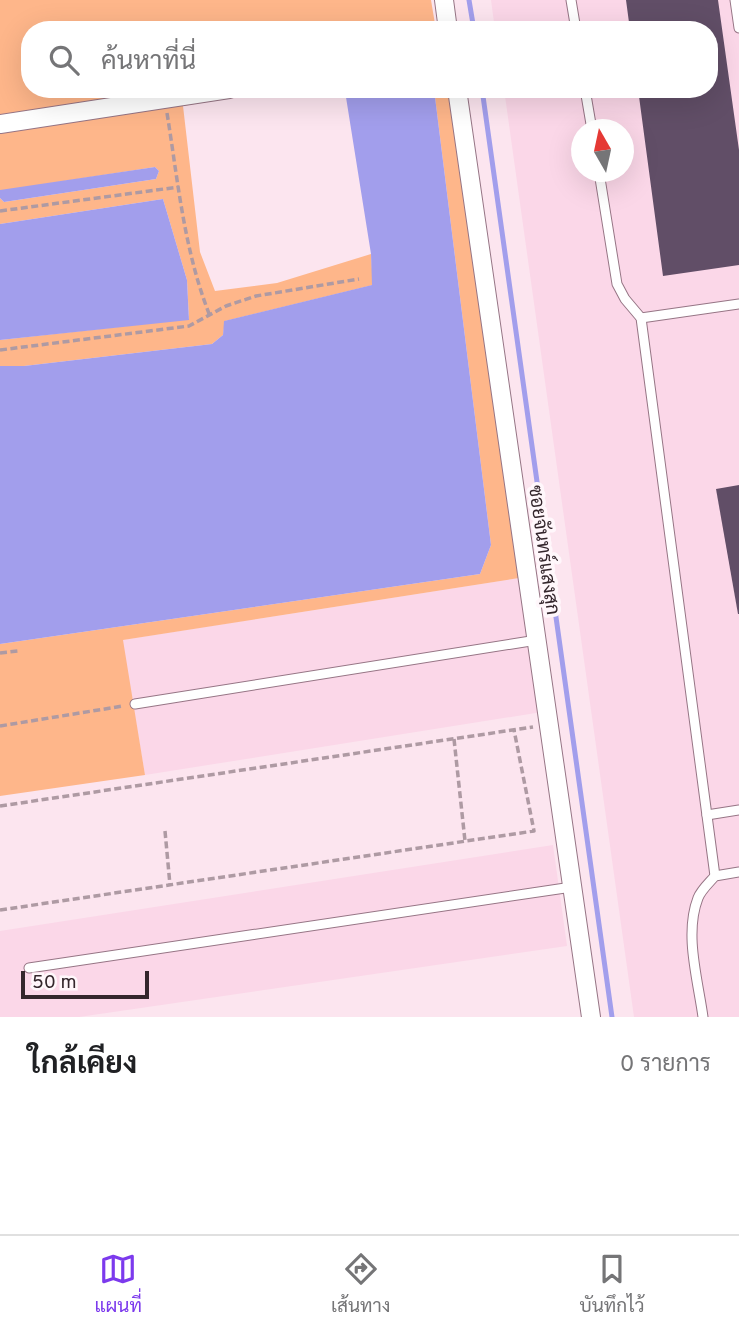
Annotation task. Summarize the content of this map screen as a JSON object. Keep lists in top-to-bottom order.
{
  "streets": {
    "street": ["ซอยจันทร์แสงสุก"]
  },
  "scale_bar": "50 m",
  "north": "top",
  "page": {
    "search": "ค้นหาที่นี่",
    "scale": "50 m",
    "heading": ["ใกล้เคียง", "0 รายการ"],
    "nav": ["แผนที่", "เส้นทาง", "บันทึกไว้"]
  }
}
